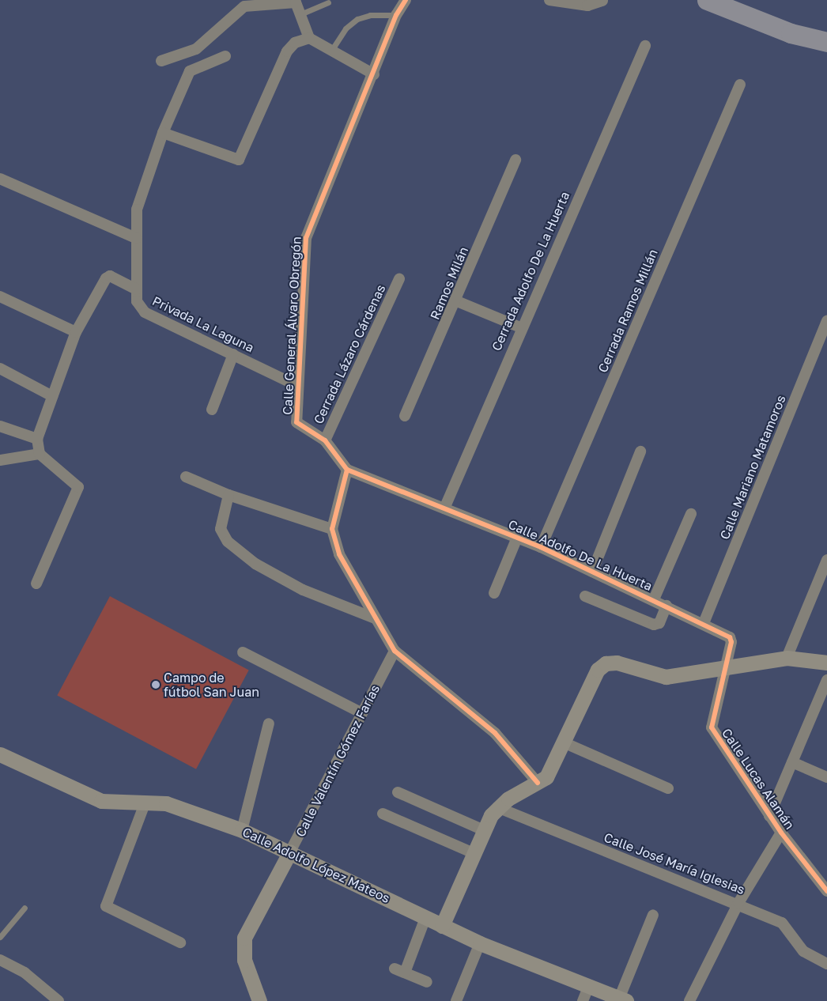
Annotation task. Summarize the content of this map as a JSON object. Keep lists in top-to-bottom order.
{
  "streets": {
    "main road": ["Calle Valentín Gómez Farías", "Calle Adolfo López Mateos"],
    "street": [
      "Cerrada Adolfo De La Huerta",
      "Ramos Milán",
      "Cerrada Ramos Millán",
      "Privada La Laguna",
      "Calle General Álvaro Obregón",
      "Cerrada Lázaro Cárdenas",
      "Calle Mariano Matamoros",
      "Calle Adolfo De La Huerta",
      "Calle Lucas Alamán",
      "Calle José María Iglesias"
    ]
  },
  "crossings": [
    ["Cerrada Adolfo De La Huerta", "Calle Adolfo De La Huerta"],
    ["Cerrada Ramos Millán", "Calle Adolfo De La Huerta"],
    ["Privada La Laguna", "Calle General Álvaro Obregón"],
    ["Calle General Álvaro Obregón", "Cerrada Lázaro Cárdenas"],
    ["Calle General Álvaro Obregón", "Calle Adolfo De La Huerta"],
    ["Calle Mariano Matamoros", "Calle Adolfo De La Huerta"],
    ["Calle Adolfo De La Huerta", "Calle Lucas Alamán"],
    ["Calle Valentín Gómez Farías", "Calle Adolfo López Mateos"]
  ],
  "places": ["Campo de fútbol San Juan"]
}
